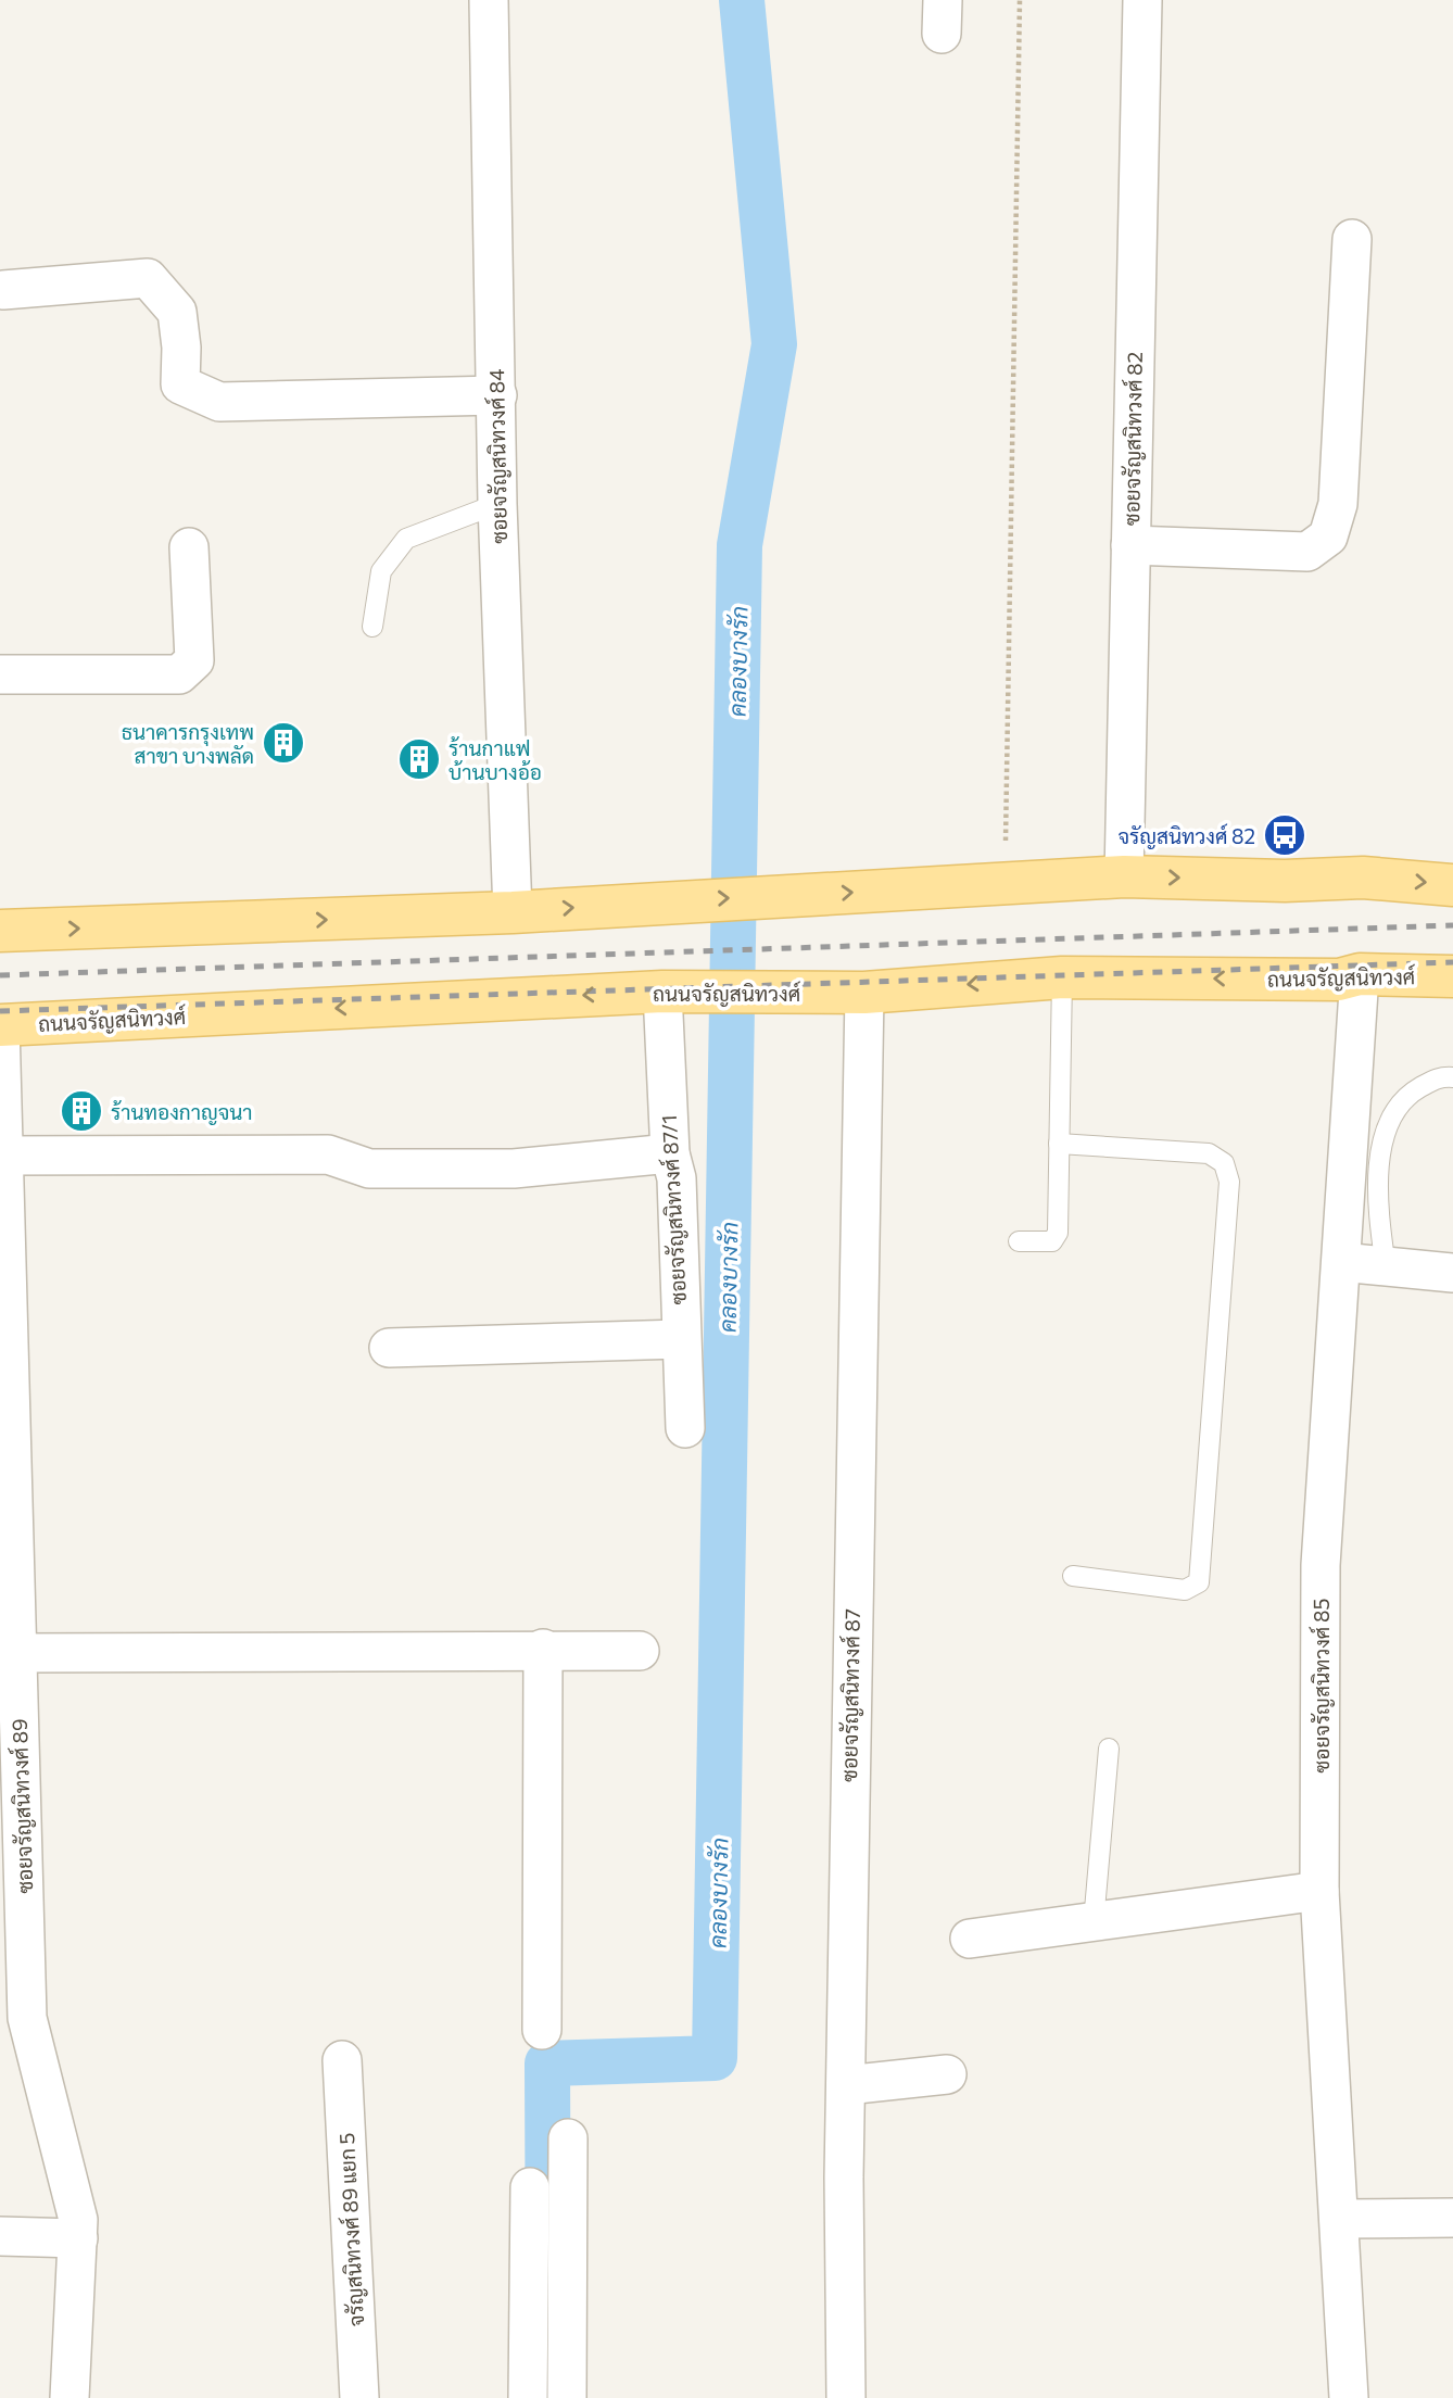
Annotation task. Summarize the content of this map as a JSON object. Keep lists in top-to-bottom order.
{
  "streets": {
    "main road": ["ถนนจรัญสนิทวงศ์"],
    "street": [
      "ซอยจรัญสนิทวงศ์ 82",
      "ซอยจรัญสนิทวงศ์ 84",
      "ซอยจรัญสนิทวงศ์ 87/1",
      "ซอยจรัญสนิทวงศ์ 85",
      "ซอยจรัญสนิทวงศ์ 87",
      "ซอยจรัญสนิทวงศ์ 89",
      "จรัญสนิทวงศ์ 89 แยก 5"
    ]
  },
  "crossings": [
    ["ถนนจรัญสนิทวงศ์", "ซอยจรัญสนิทวงศ์ 87/1"],
    ["ถนนจรัญสนิทวงศ์", "ซอยจรัญสนิทวงศ์ 85"],
    ["ถนนจรัญสนิทวงศ์", "ซอยจรัญสนิทวงศ์ 87"],
    ["ถนนจรัญสนิทวงศ์", "ซอยจรัญสนิทวงศ์ 89"]
  ],
  "water": ["คลองบางรัก"],
  "places": {
    "building": ["ธนาคารกรุงเทพ สาขา บางพลัด", "ร้านกาแฟ บ้านบางอ้อ", "ร้านทองกาญจนา"],
    "bus stop": ["จรัญสนิทวงศ์ 82"]
  }
}
